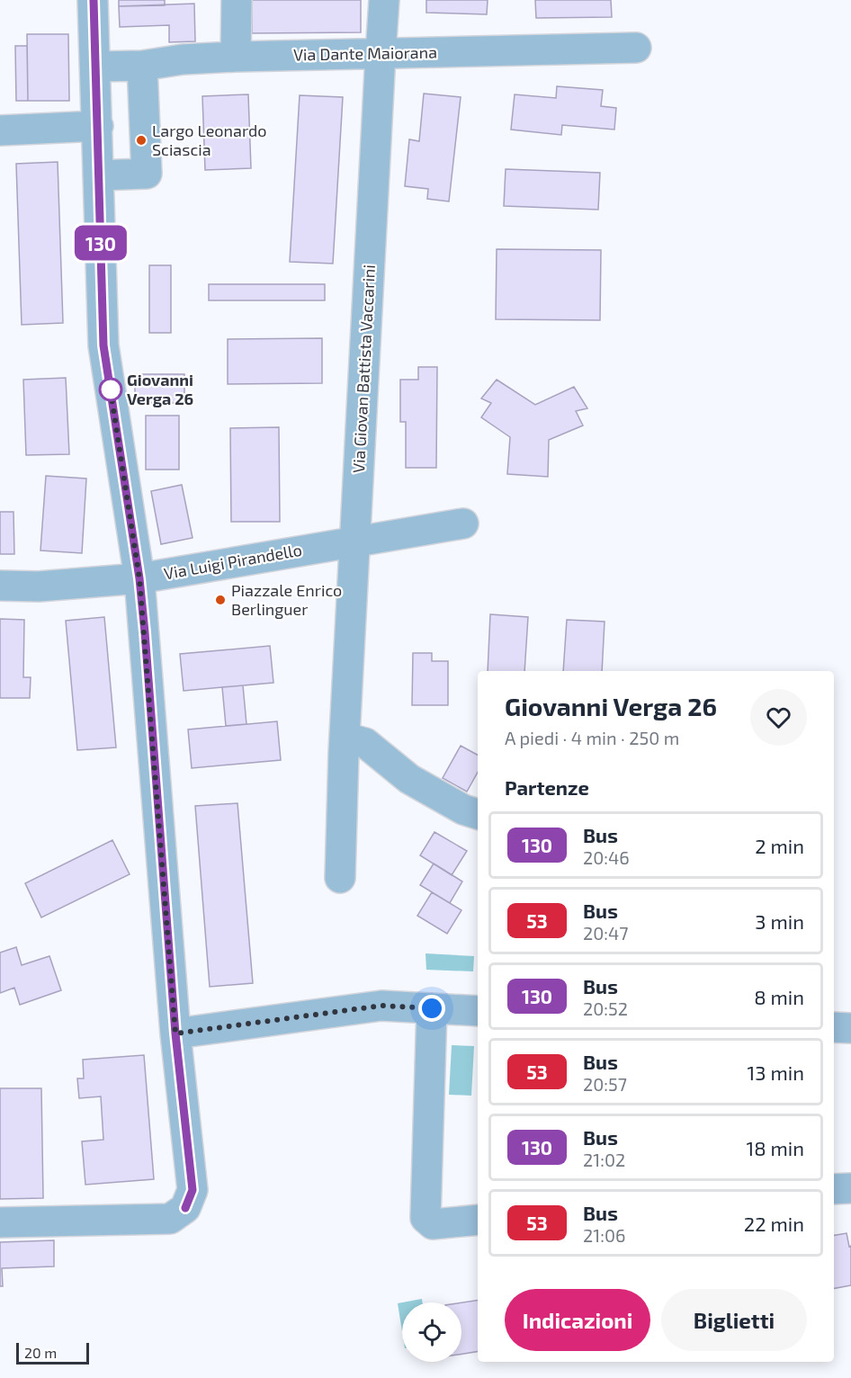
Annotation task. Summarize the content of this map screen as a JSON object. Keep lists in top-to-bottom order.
{
  "streets": {
    "street": ["Via Dante Maiorana", "Via Giovan Battista Vaccarini", "Via Luigi Pirandello"]
  },
  "crossings": [
    ["Via Dante Maiorana", "Via Giovan Battista Vaccarini"],
    ["Via Giovan Battista Vaccarini", "Via Luigi Pirandello"]
  ],
  "places": ["Largo Leonardo Sciascia", "Giovanni Verga 26", "Piazzale Enrico Berlinguer"],
  "lines": ["bus line 130"],
  "scale_bar": "20 m",
  "page": {
    "on_map": "130",
    "heading": [
      ["Giovanni Verga 26", "A piedi · 4 min · 250 m"],
      "Partenze"
    ],
    "list": [
      {
        "mark": "130",
        "name": "Bus",
        "note": "20:46",
        "value": "2 min"
      },
      {
        "mark": "53",
        "name": "Bus",
        "note": "20:47",
        "value": "3 min"
      },
      {
        "mark": "130",
        "name": "Bus",
        "note": "20:52",
        "value": "8 min"
      },
      {
        "mark": "53",
        "name": "Bus",
        "note": "20:57",
        "value": "13 min"
      },
      {
        "mark": "130",
        "name": "Bus",
        "note": "21:02",
        "value": "18 min"
      },
      {
        "mark": "53",
        "name": "Bus",
        "note": "21:06",
        "value": "22 min"
      }
    ],
    "buttons": ["Indicazioni", "Biglietti"],
    "scale": "20 m"
  }
}
